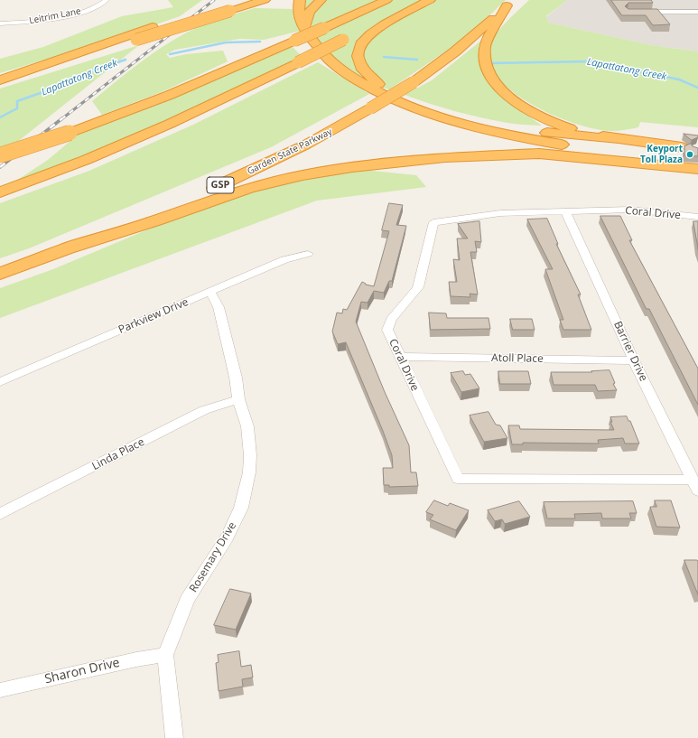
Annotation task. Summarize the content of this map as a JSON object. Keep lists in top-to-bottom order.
{
  "streets": {
    "highway": ["Garden State Parkway", "GSP"],
    "street": [
      "Leitrim Lane",
      "Coral Drive",
      "Parkview Drive",
      "Barrier Drive",
      "Atoll Place",
      "Linda Place",
      "Rosemary Drive",
      "Sharon Drive"
    ]
  },
  "crossings": [
    ["Coral Drive", "Barrier Drive"],
    ["Coral Drive", "Atoll Place"],
    ["Parkview Drive", "Rosemary Drive"],
    ["Barrier Drive", "Atoll Place"],
    ["Linda Place", "Rosemary Drive"],
    ["Rosemary Drive", "Sharon Drive"]
  ],
  "water": ["Lapattatong Creek"],
  "places": ["Keyport Toll Plaza"]
}
